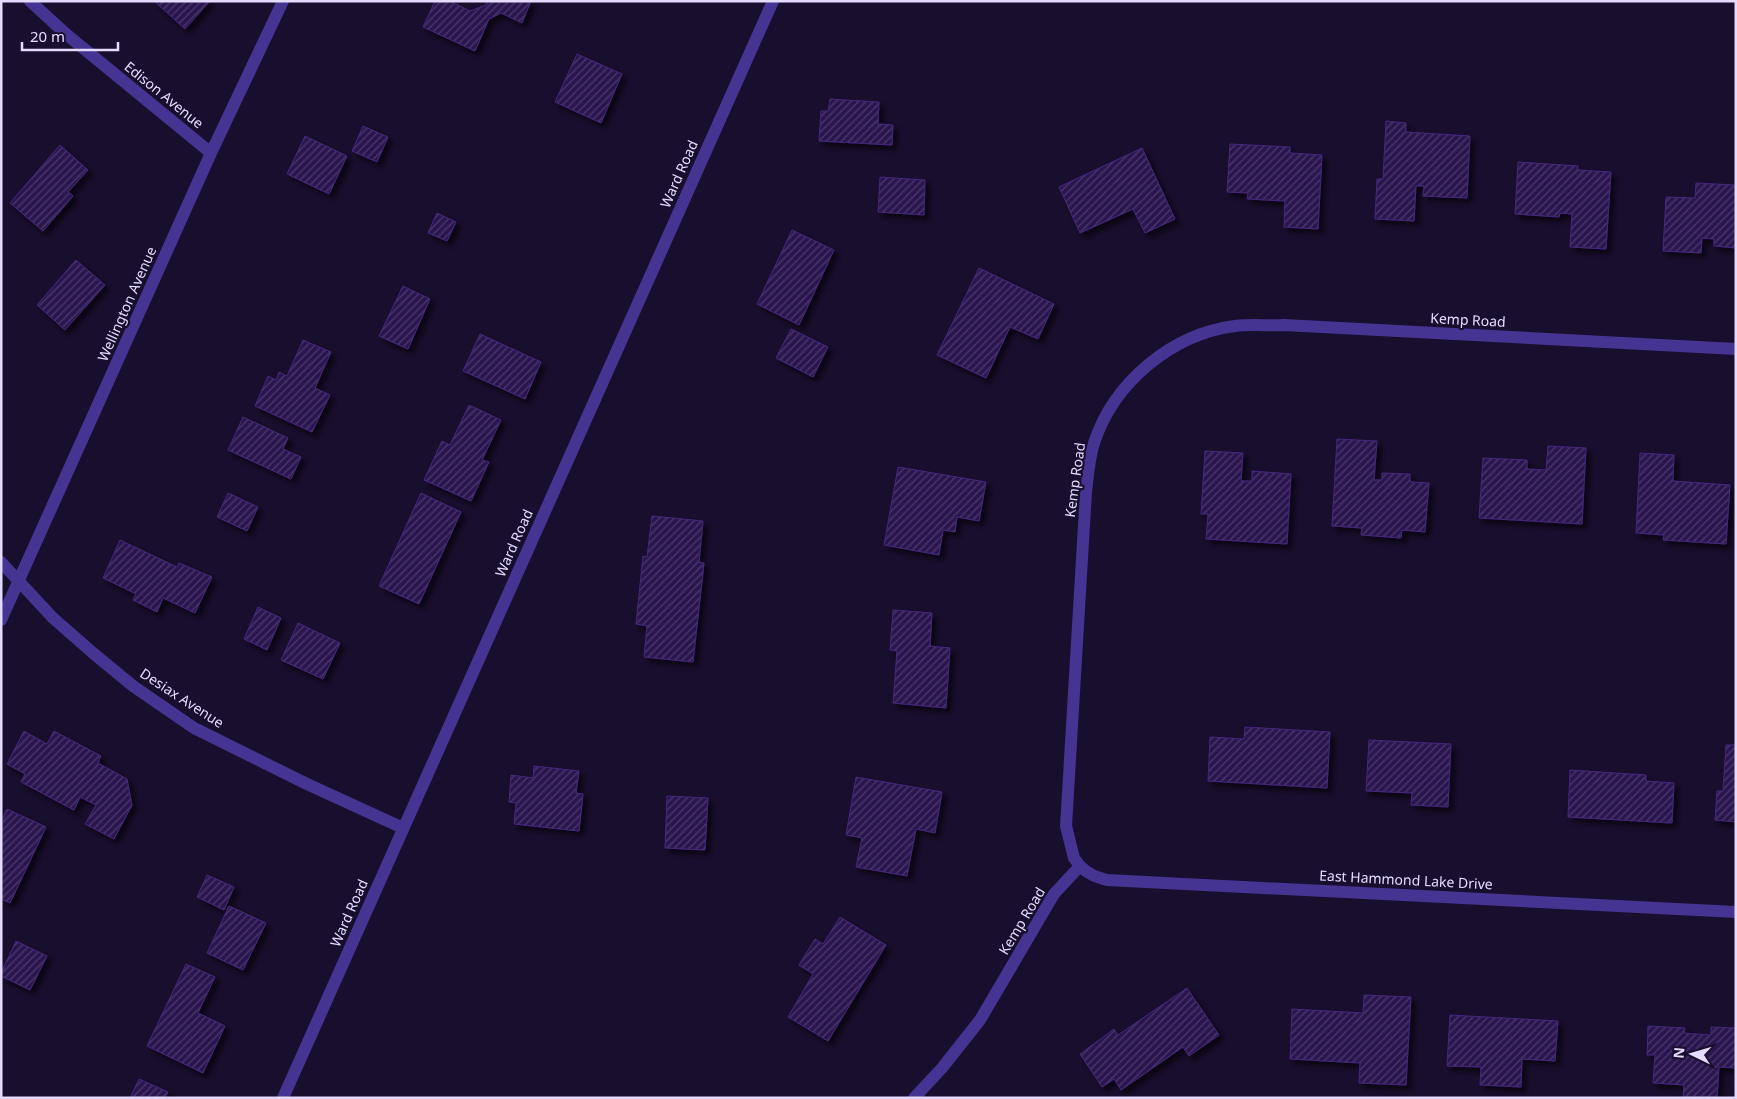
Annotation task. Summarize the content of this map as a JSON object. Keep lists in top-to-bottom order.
{
  "streets": {
    "street": [
      "Edison Avenue",
      "Ward Road",
      "Wellington Avenue",
      "Kemp Road",
      "Desiax Avenue",
      "East Hammond Lake Drive"
    ]
  },
  "crossings": [
    ["Edison Avenue", "Wellington Avenue"],
    ["Ward Road", "Desiax Avenue"],
    ["Wellington Avenue", "Desiax Avenue"],
    ["Kemp Road", "East Hammond Lake Drive"]
  ],
  "scale_bar": "20 m",
  "north": "left"
}
